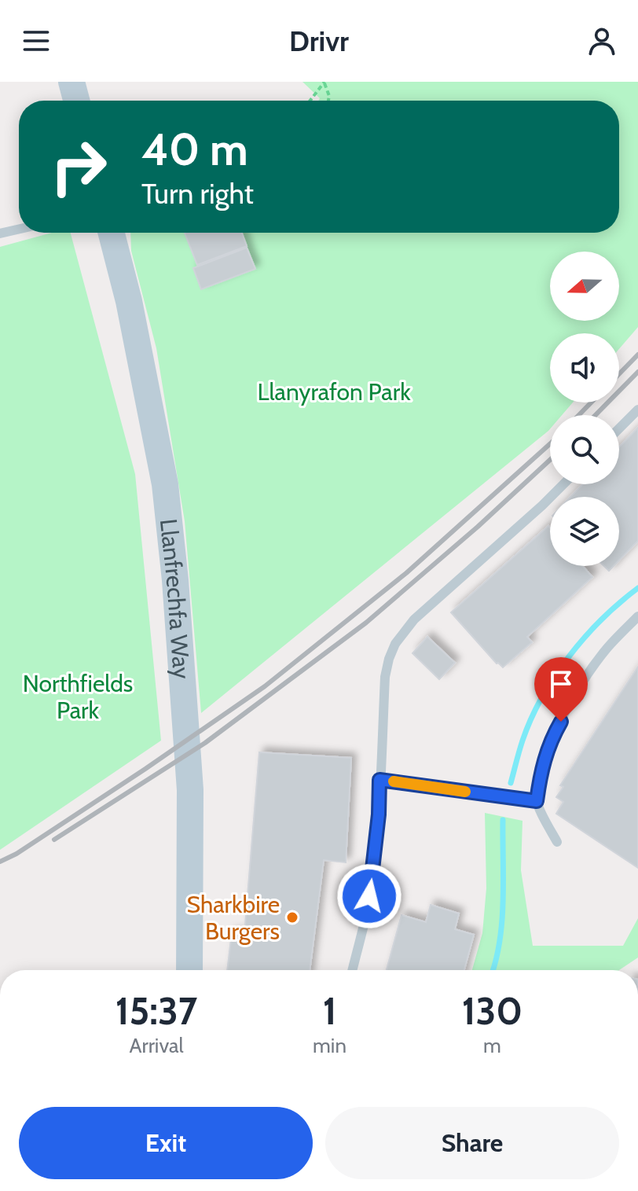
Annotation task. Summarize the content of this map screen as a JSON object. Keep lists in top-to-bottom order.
{
  "streets": {
    "street": ["Llanfrechfa Way"]
  },
  "parks": ["Llanyrafon Park", "Northfields Park"],
  "places": ["Sharkbire Burgers"],
  "north": "left",
  "page": {
    "header": "Drivr",
    "turn": ["40 m", "Turn right"],
    "eta": [
      "15:37",
      "Arrival",
      "1",
      "min",
      "130",
      "m"
    ],
    "buttons": ["Exit", "Share"]
  }
}
